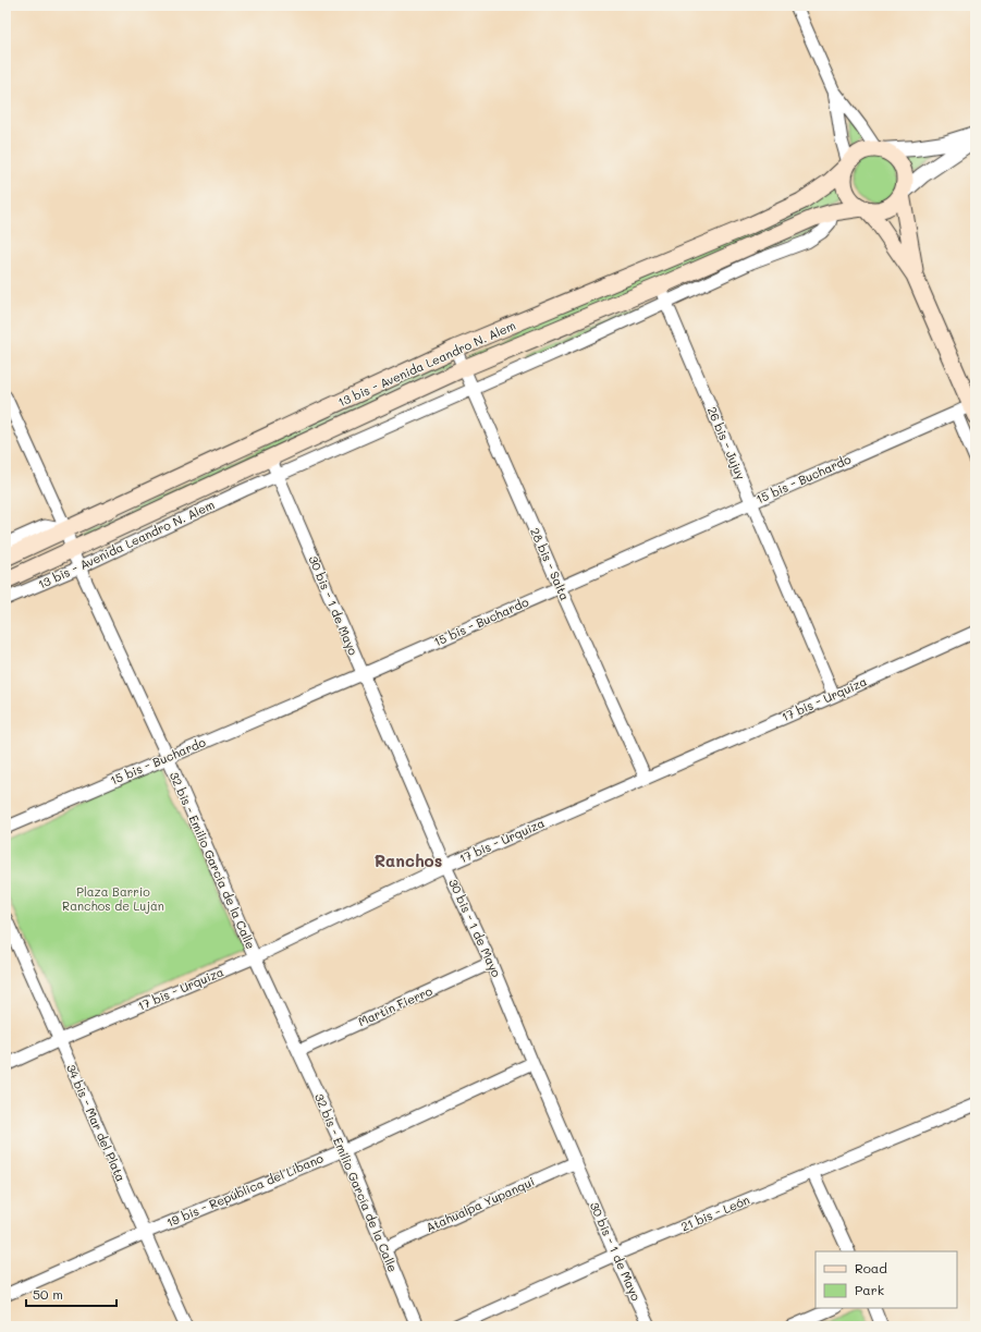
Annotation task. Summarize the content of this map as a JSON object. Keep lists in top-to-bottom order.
{
  "streets": {
    "main road": ["13 bis - Avenida Leandro N. Alem"],
    "street": [
      "26 bis - Jujuy",
      "15 bis - Buchardo",
      "28 bis - Salta",
      "30 bis - 1 de Mayo",
      "17 bis - Urquiza",
      "32 bis - Emilio García de la Calle",
      "Martín Fierro",
      "34 bis - Mar del Plata",
      "19 bis - República del Líbano",
      "Atahualpa Yupanqui",
      "21 bis - León"
    ]
  },
  "crossings": [
    ["13 bis - Avenida Leandro N. Alem", "26 bis - Jujuy"],
    ["13 bis - Avenida Leandro N. Alem", "28 bis - Salta"],
    ["13 bis - Avenida Leandro N. Alem", "30 bis - 1 de Mayo"],
    ["13 bis - Avenida Leandro N. Alem", "32 bis - Emilio García de la Calle"],
    ["26 bis - Jujuy", "15 bis - Buchardo"],
    ["26 bis - Jujuy", "17 bis - Urquiza"],
    ["15 bis - Buchardo", "28 bis - Salta"],
    ["15 bis - Buchardo", "30 bis - 1 de Mayo"],
    ["15 bis - Buchardo", "32 bis - Emilio García de la Calle"],
    ["28 bis - Salta", "17 bis - Urquiza"],
    ["30 bis - 1 de Mayo", "17 bis - Urquiza"],
    ["30 bis - 1 de Mayo", "Martín Fierro"],
    ["30 bis - 1 de Mayo", "19 bis - República del Líbano"],
    ["30 bis - 1 de Mayo", "Atahualpa Yupanqui"],
    ["30 bis - 1 de Mayo", "21 bis - León"],
    ["17 bis - Urquiza", "32 bis - Emilio García de la Calle"],
    ["17 bis - Urquiza", "34 bis - Mar del Plata"],
    ["32 bis - Emilio García de la Calle", "Martín Fierro"],
    ["32 bis - Emilio García de la Calle", "19 bis - República del Líbano"],
    ["32 bis - Emilio García de la Calle", "Atahualpa Yupanqui"],
    ["34 bis - Mar del Plata", "19 bis - República del Líbano"]
  ],
  "districts": ["Ranchos"],
  "parks": ["Plaza Barrio Ranchos de Luján"],
  "legend": ["Road", "Park"],
  "scale_bar": "50 m"
}
